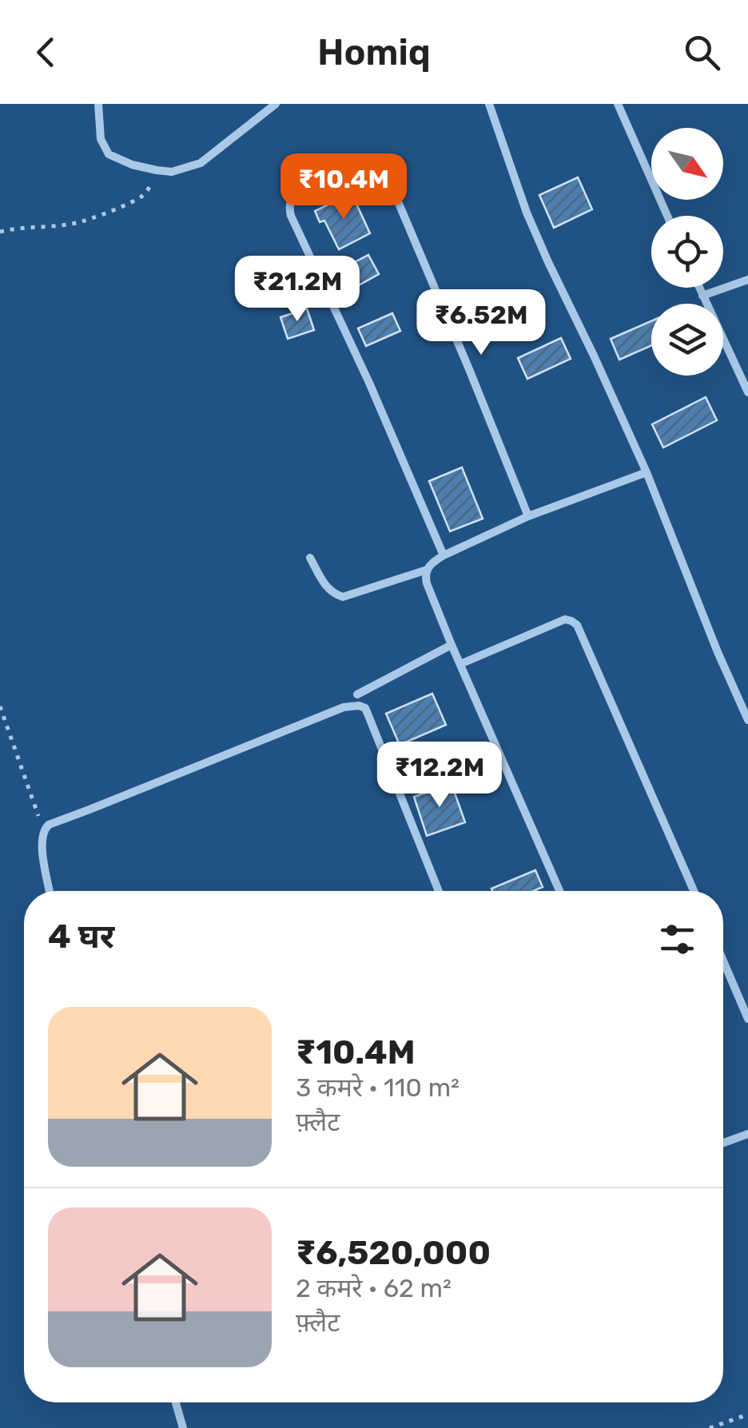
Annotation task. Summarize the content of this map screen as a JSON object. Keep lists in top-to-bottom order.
{
  "north": "bottom right",
  "page": {
    "header": "Homiq",
    "price": [
      "₹10.4M",
      "₹21.2M",
      "₹6.52M",
      "₹12.2M"
    ],
    "heading": "4 घर",
    "list": [
      {
        "name": "₹10.4M",
        "note": "3 कमरे · 110 m² · फ़्लैट"
      },
      {
        "name": "₹6,520,000",
        "note": "2 कमरे · 62 m² · फ़्लैट"
      }
    ]
  }
}
